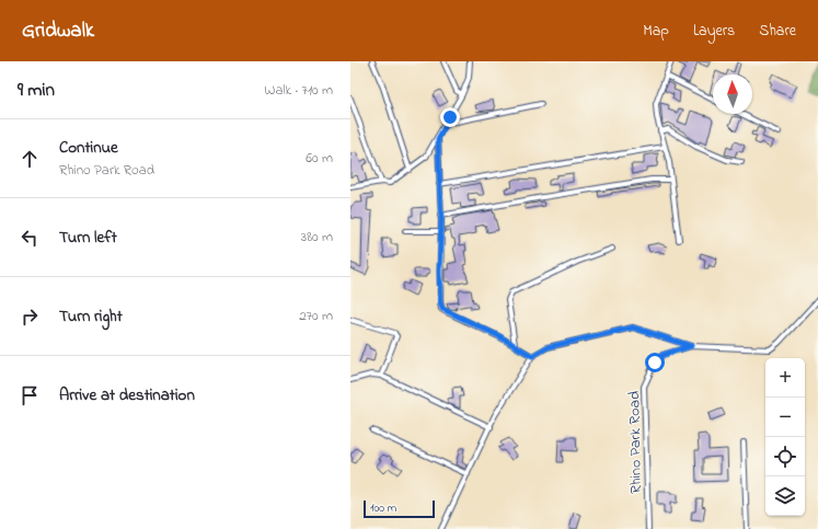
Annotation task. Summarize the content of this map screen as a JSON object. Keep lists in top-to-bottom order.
{
  "streets": {
    "street": ["Rhino Park Road"]
  },
  "scale_bar": "100 m",
  "north": "top",
  "page": {
    "header": "Gridwalk",
    "nav": ["Map", "Layers", "Share"],
    "heading": ["9 min", "Walk · 710 m"],
    "list": [
      ["Continue", "Rhino Park Road", "60 m"],
      ["Turn left", "380 m"],
      ["Turn right", "270 m"],
      "Arrive at destination"
    ],
    "map_buttons": ["+", "−"],
    "scale": "100 m"
  }
}
